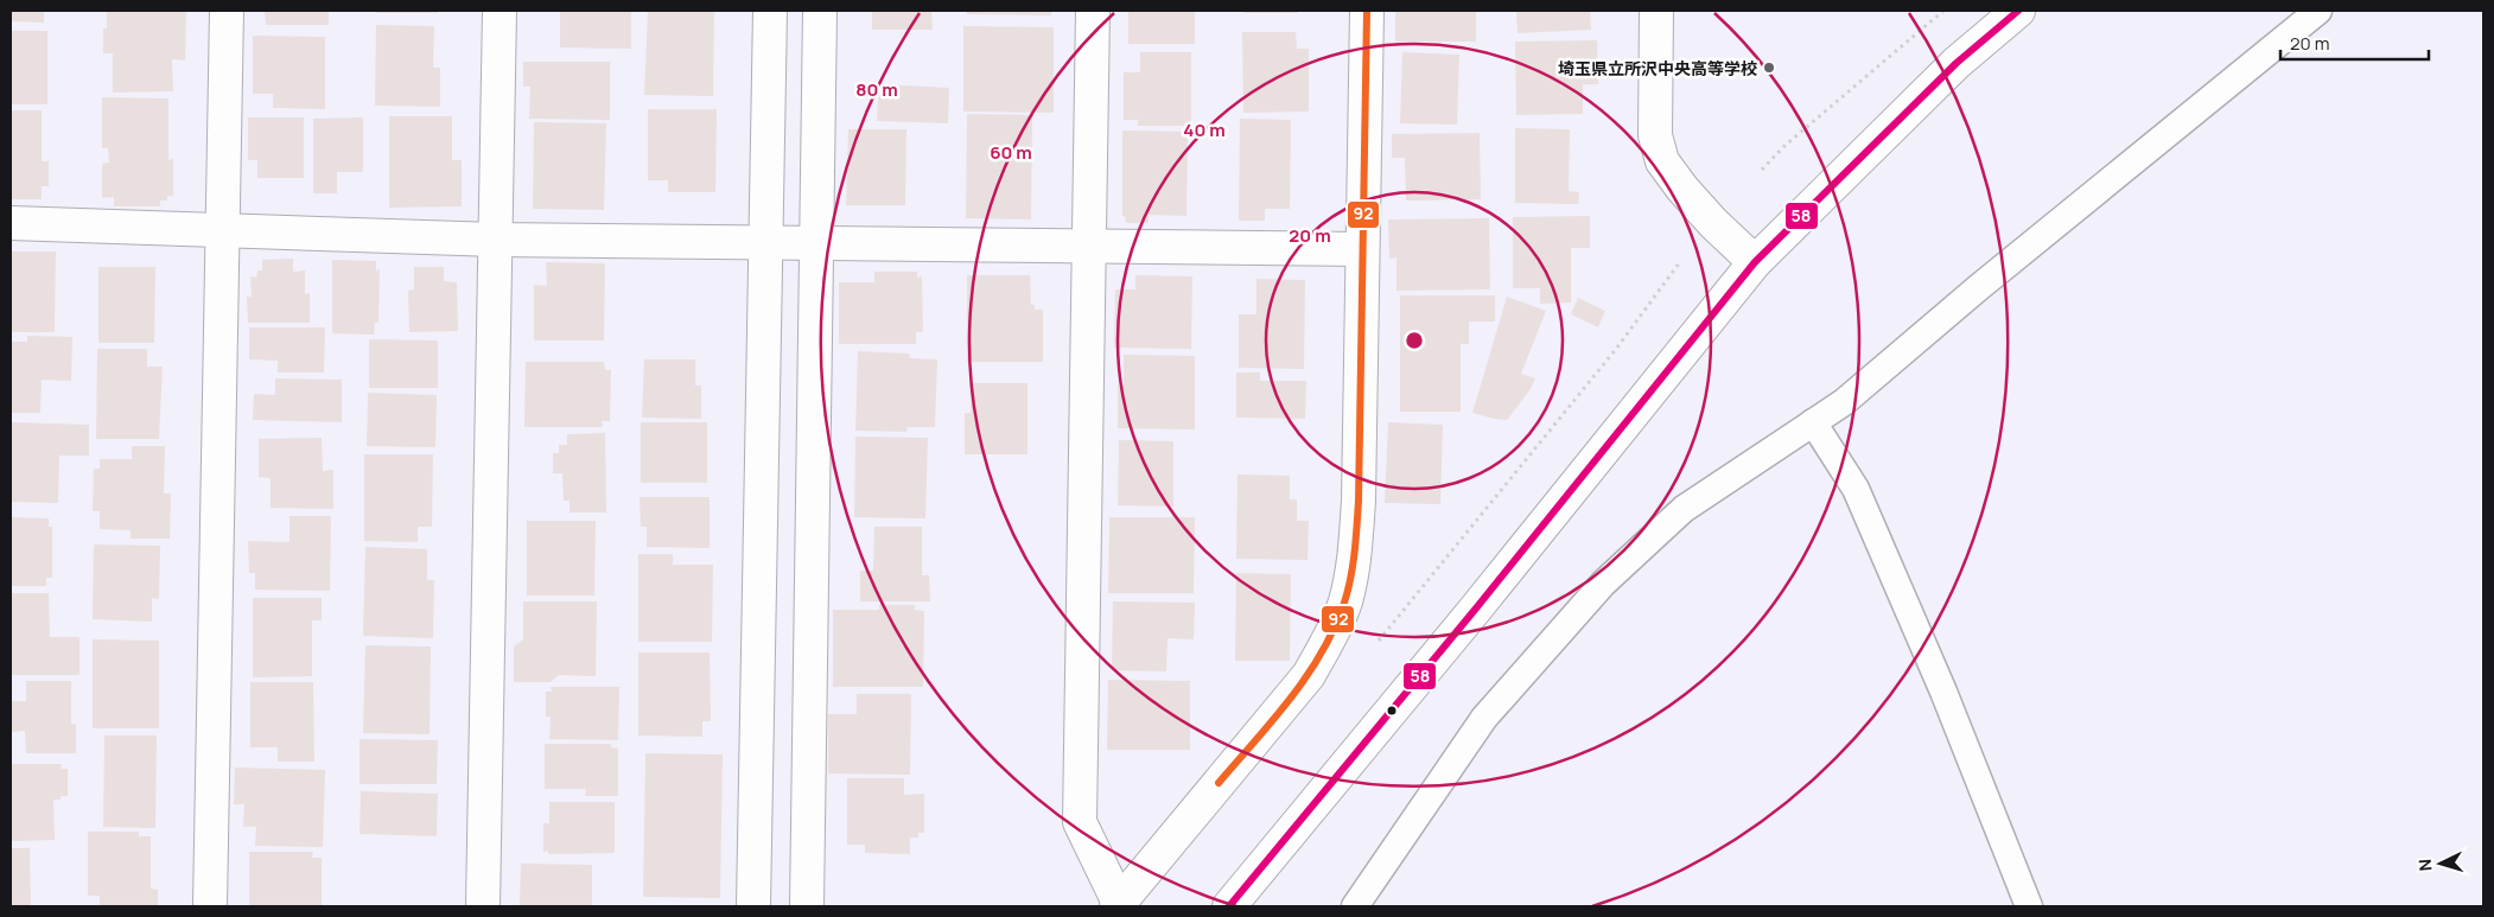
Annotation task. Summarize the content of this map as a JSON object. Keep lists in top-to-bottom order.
{
  "places": ["埼玉県立所沢中央高等学校"],
  "lines": ["transit line 92", "transit line 58"],
  "scale_bar": "20 m",
  "north": "left",
  "rings": [
    "80 m",
    "40 m",
    "60 m",
    "20 m"
  ]
}
